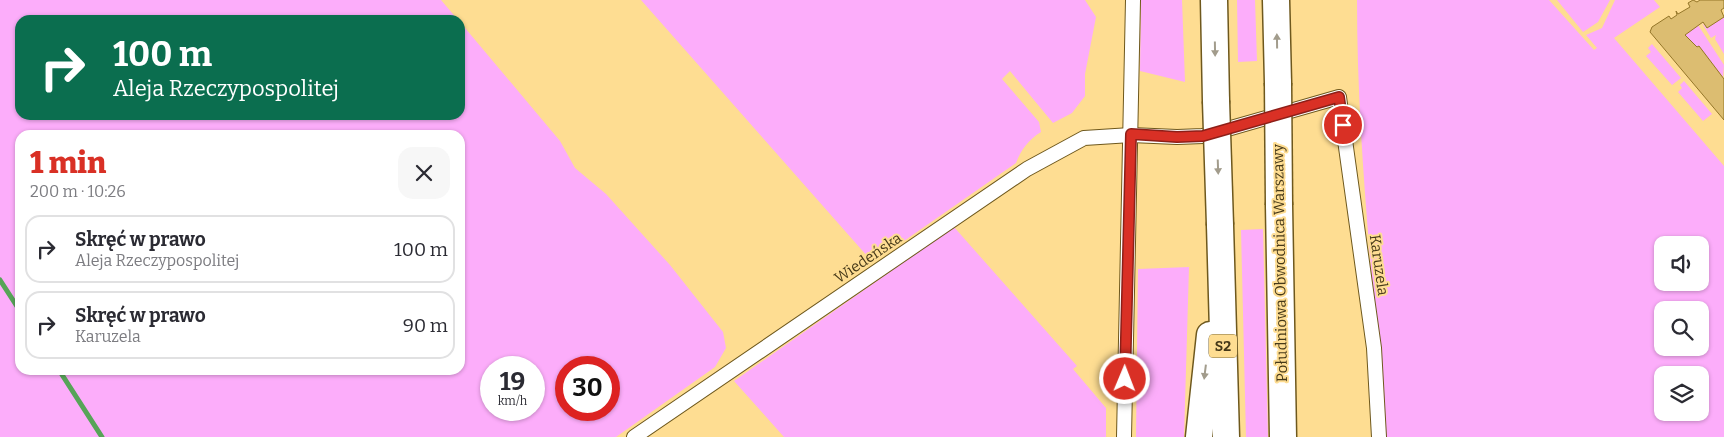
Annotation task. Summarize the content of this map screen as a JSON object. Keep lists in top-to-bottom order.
{
  "streets": {
    "highway": ["Południowa Obwodnica Warszawy", "S2"],
    "street": ["Wiedeńska", "Karuzela"]
  },
  "crossings": [
    ["Wiedeńska", "Karuzela"]
  ],
  "page": {
    "turn": ["100 m", "Aleja Rzeczypospolitej"],
    "heading": ["1 min", "200 m · 10:26"],
    "list": [
      {
        "name": "Skręć w prawo",
        "note": "Aleja Rzeczypospolitej",
        "value": "100 m"
      },
      {
        "name": "Skręć w prawo",
        "note": "Karuzela",
        "value": "90 m"
      }
    ],
    "speed": "19 km/h",
    "limit": "30"
  }
}
